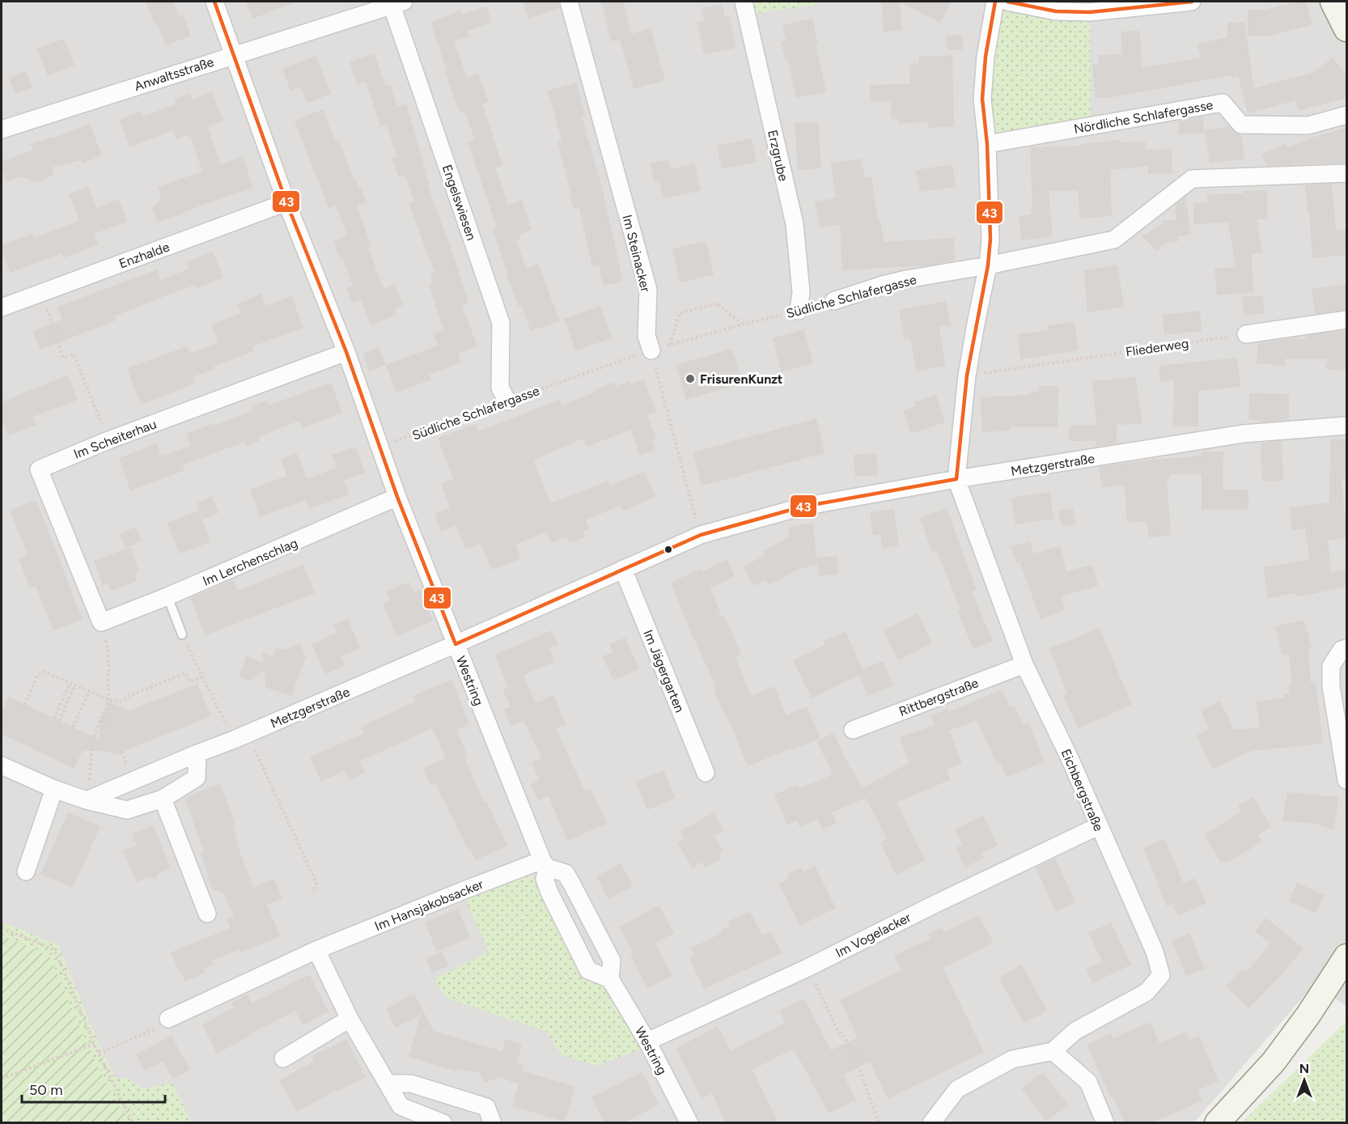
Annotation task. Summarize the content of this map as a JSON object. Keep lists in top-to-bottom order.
{
  "streets": {
    "street": [
      "Anwaltsstraße",
      "Nördliche Schlafergasse",
      "Erzgrube",
      "Engelswiesen",
      "Im Steinacker",
      "Enzhalde",
      "Südliche Schlafergasse",
      "Im Scheiterhau",
      "Metzgerstraße",
      "Im Lerchenschlag",
      "Im Jägergarten",
      "Westring",
      "Rittbergstraße",
      "Eichbergstraße",
      "Im Hansjakobsacker",
      "Im Vogelacker"
    ],
    "path": ["Fliederweg"]
  },
  "crossings": [
    ["Anwaltsstraße", "Engelswiesen"],
    ["Anwaltsstraße", "Westring"],
    ["Erzgrube", "Südliche Schlafergasse"],
    ["Engelswiesen", "Südliche Schlafergasse"],
    ["Im Steinacker", "Südliche Schlafergasse"],
    ["Enzhalde", "Westring"],
    ["Südliche Schlafergasse", "Westring"],
    ["Im Scheiterhau", "Im Lerchenschlag"],
    ["Im Scheiterhau", "Westring"],
    ["Metzgerstraße", "Im Jägergarten"],
    ["Metzgerstraße", "Westring"],
    ["Metzgerstraße", "Eichbergstraße"],
    ["Im Lerchenschlag", "Westring"],
    ["Westring", "Im Hansjakobsacker"],
    ["Westring", "Im Vogelacker"],
    ["Rittbergstraße", "Eichbergstraße"],
    ["Eichbergstraße", "Im Vogelacker"]
  ],
  "places": ["FrisurenKunzt"],
  "lines": ["transit line 43"],
  "scale_bar": "50 m",
  "north": "top"
}
